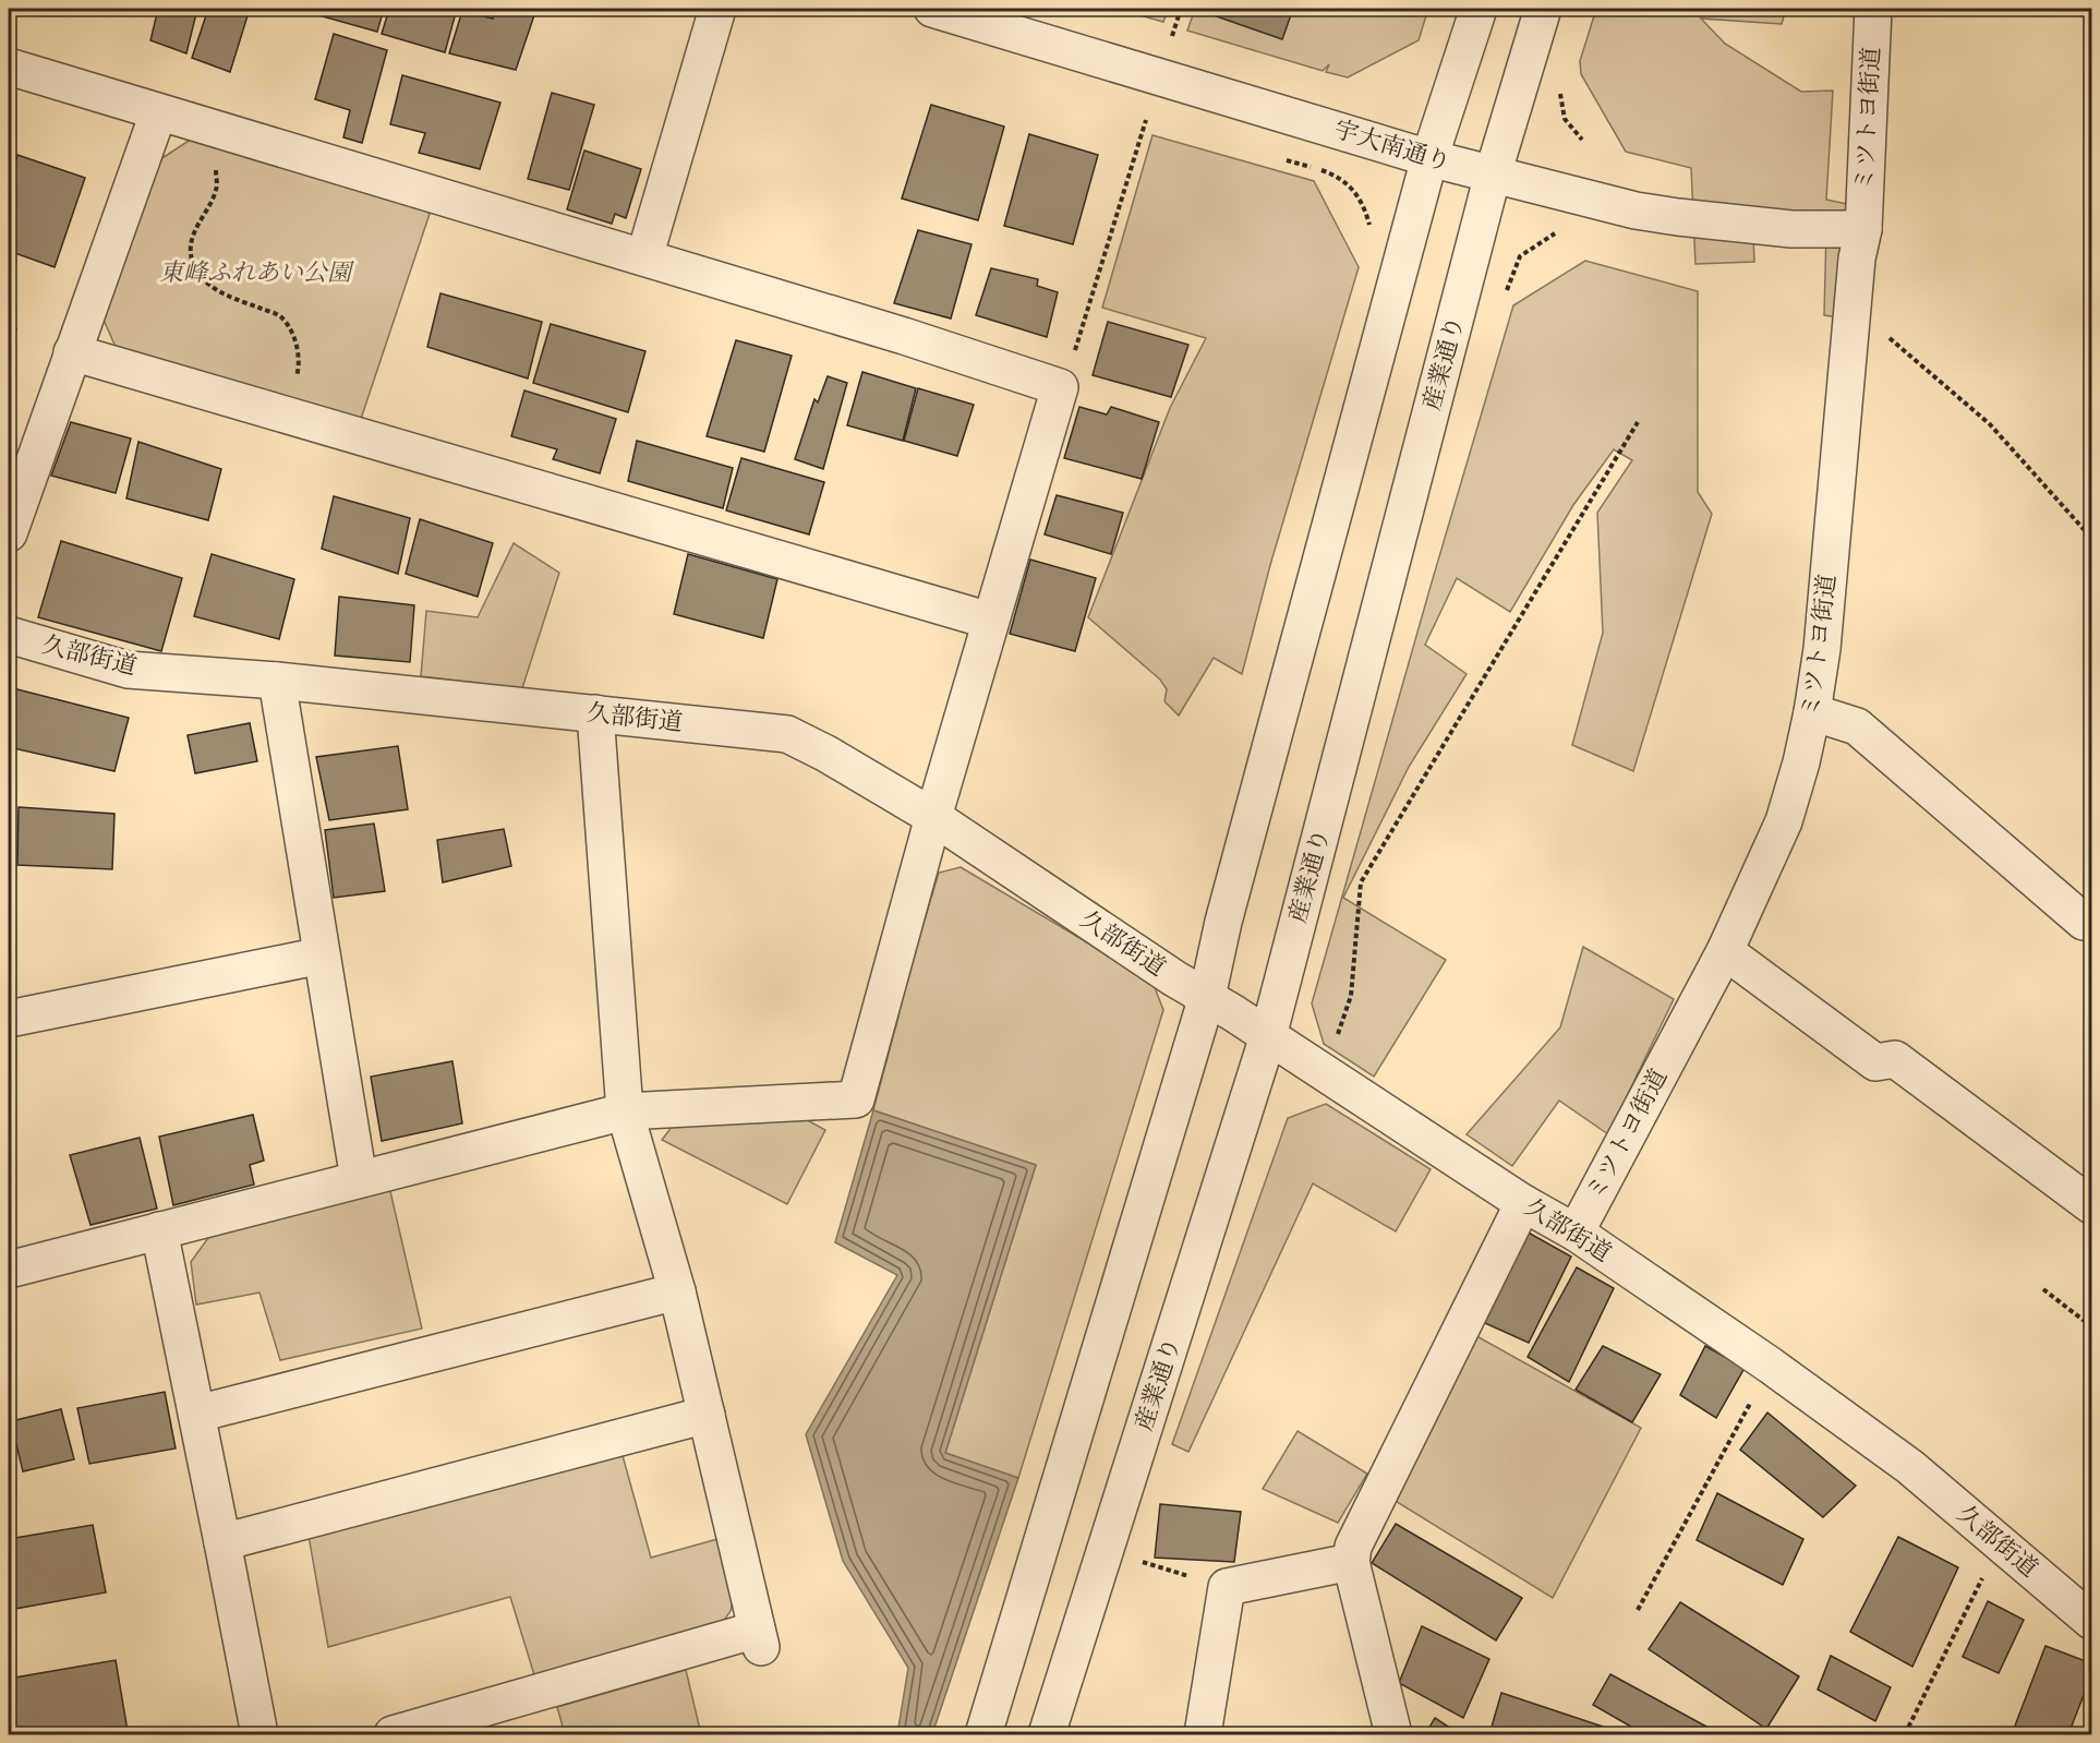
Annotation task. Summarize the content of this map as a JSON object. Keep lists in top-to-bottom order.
{
  "streets": {
    "street": [
      "ミツトヨ街道",
      "宇大南通り",
      "産業通り",
      "久部街道"
    ]
  },
  "crossings": [
    ["ミツトヨ街道", "宇大南通り"],
    ["ミツトヨ街道", "久部街道"],
    ["宇大南通り", "産業通り"],
    ["産業通り", "久部街道"]
  ],
  "parks": ["東峰ふれあい公園"]
}
